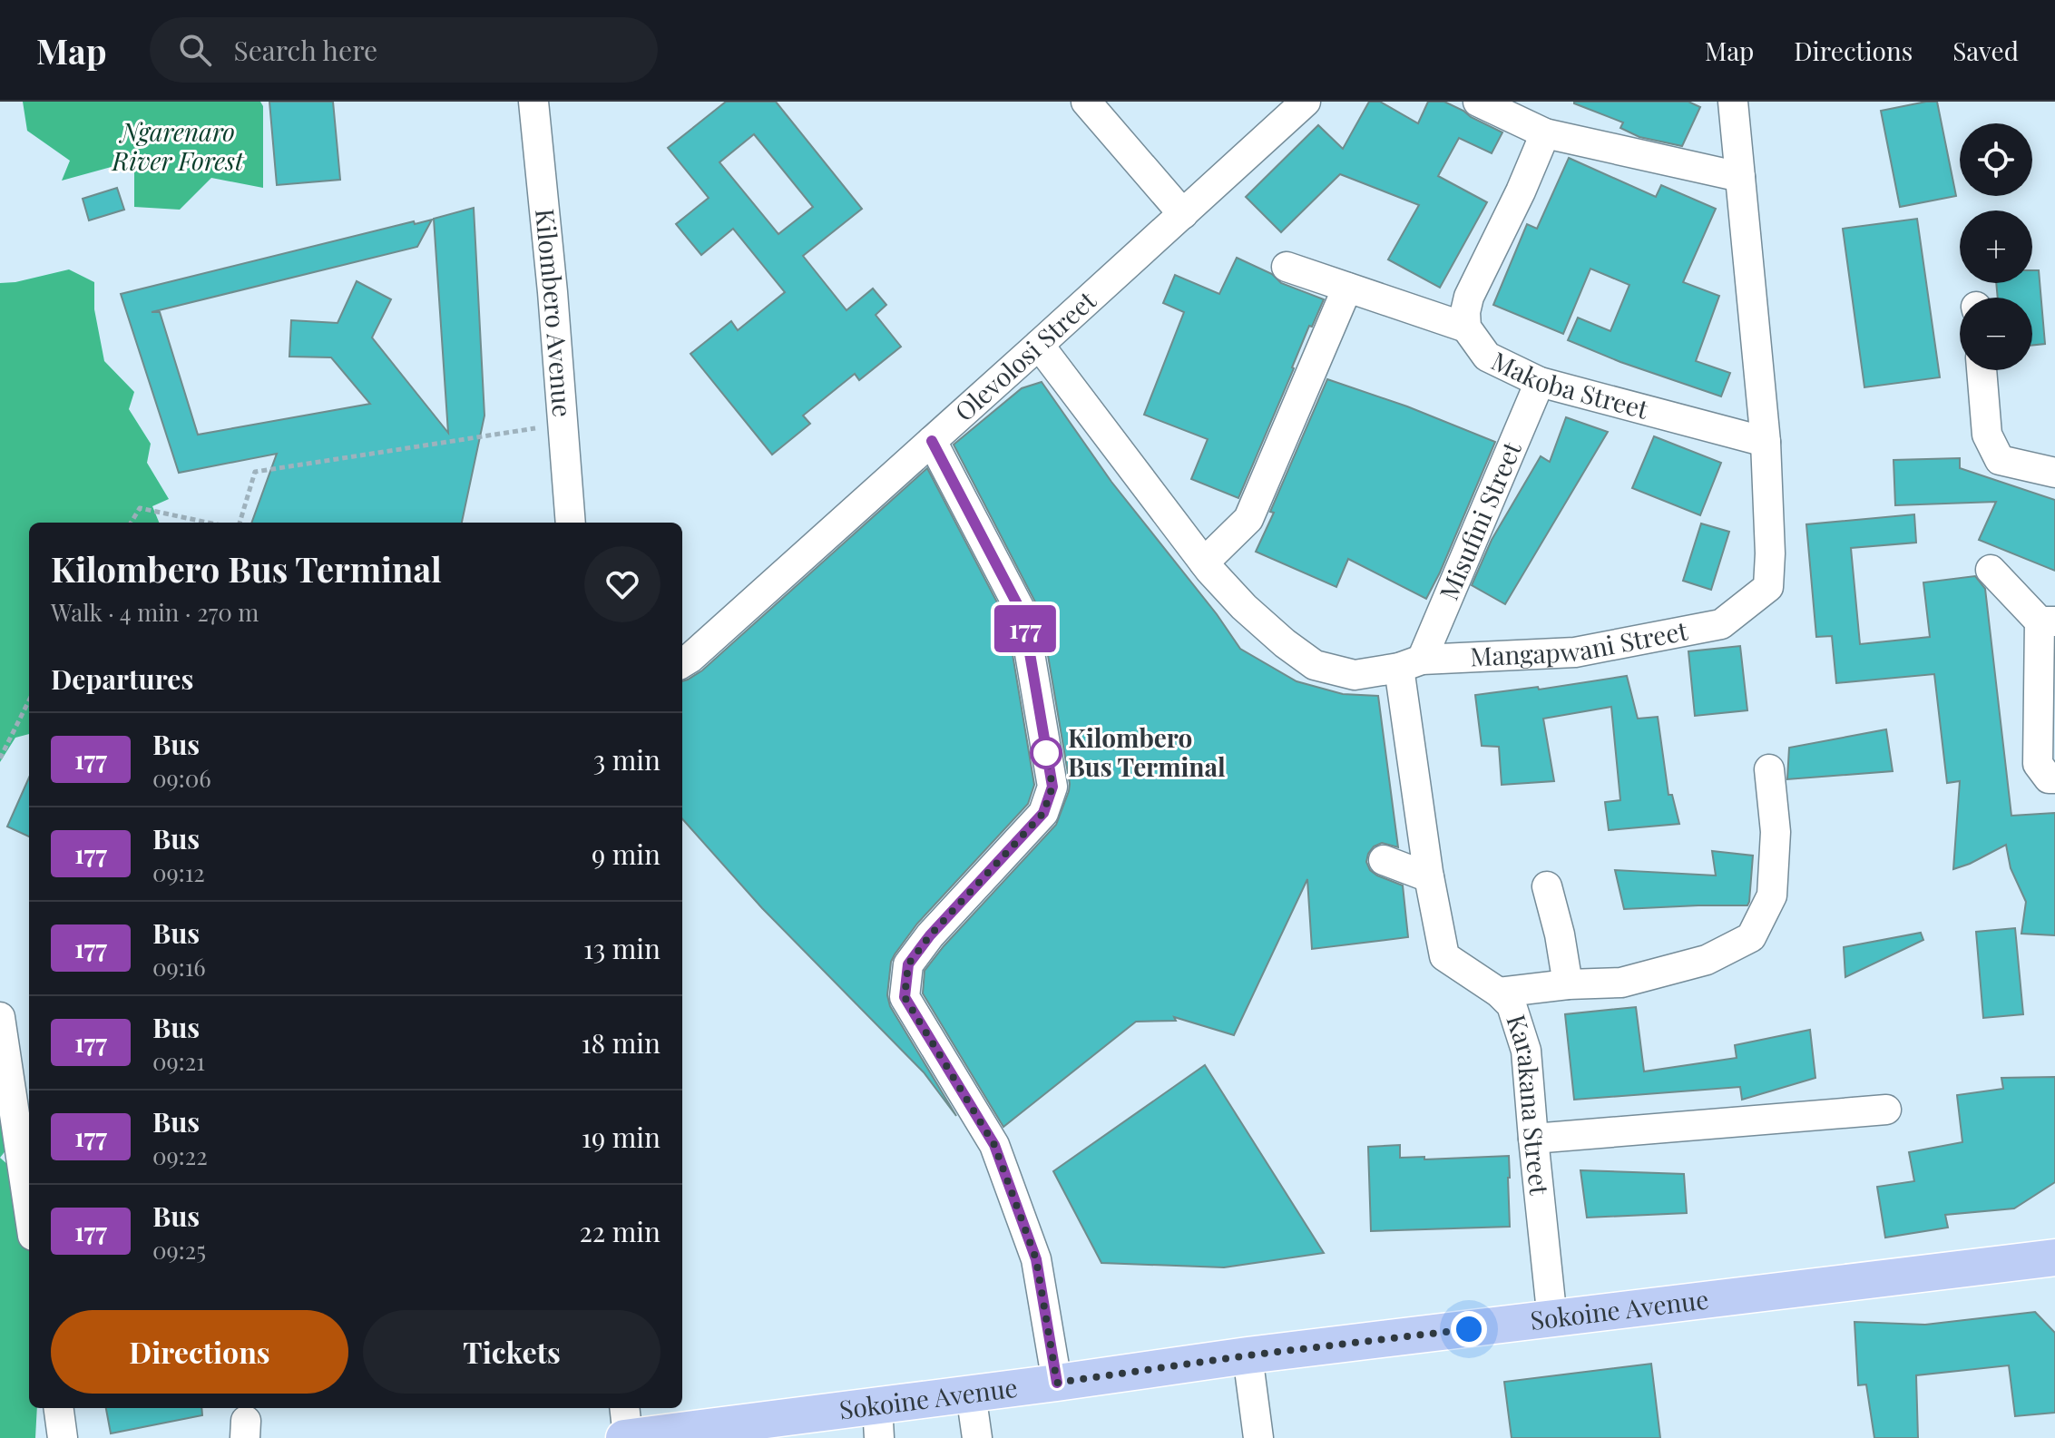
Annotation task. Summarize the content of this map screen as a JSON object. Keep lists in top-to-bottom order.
{
  "streets": {
    "main road": ["Sokoine Avenue"],
    "street": [
      "Kilombero Avenue",
      "Olevolosi Street",
      "Makoba Street",
      "Misufini Street",
      "Mangapwani Street",
      "Karakana Street"
    ]
  },
  "crossings": [
    ["Olevolosi Street", "Mangapwani Street"],
    ["Makoba Street", "Misufini Street"],
    ["Makoba Street", "Mangapwani Street"],
    ["Misufini Street", "Mangapwani Street"],
    ["Misufini Street", "Karakana Street"],
    ["Mangapwani Street", "Karakana Street"],
    ["Karakana Street", "Sokoine Avenue"]
  ],
  "parks": ["Ngarenaro River Forest"],
  "places": ["Kilombero Bus Terminal"],
  "lines": ["bus line 177"],
  "page": {
    "header": "Map",
    "search": "Search here",
    "nav": ["Map", "Directions", "Saved"],
    "on_map": "177",
    "map_buttons": ["+", "−"],
    "heading": [
      ["Kilombero Bus Terminal", "Walk · 4 min · 270 m"],
      "Departures"
    ],
    "list": [
      {
        "mark": "177",
        "name": "Bus",
        "note": "09:06",
        "value": "3 min"
      },
      {
        "mark": "177",
        "name": "Bus",
        "note": "09:12",
        "value": "9 min"
      },
      {
        "mark": "177",
        "name": "Bus",
        "note": "09:16",
        "value": "13 min"
      },
      {
        "mark": "177",
        "name": "Bus",
        "note": "09:21",
        "value": "18 min"
      },
      {
        "mark": "177",
        "name": "Bus",
        "note": "09:22",
        "value": "19 min"
      },
      {
        "mark": "177",
        "name": "Bus",
        "note": "09:25",
        "value": "22 min"
      }
    ],
    "buttons": ["Directions", "Tickets"]
  }
}
